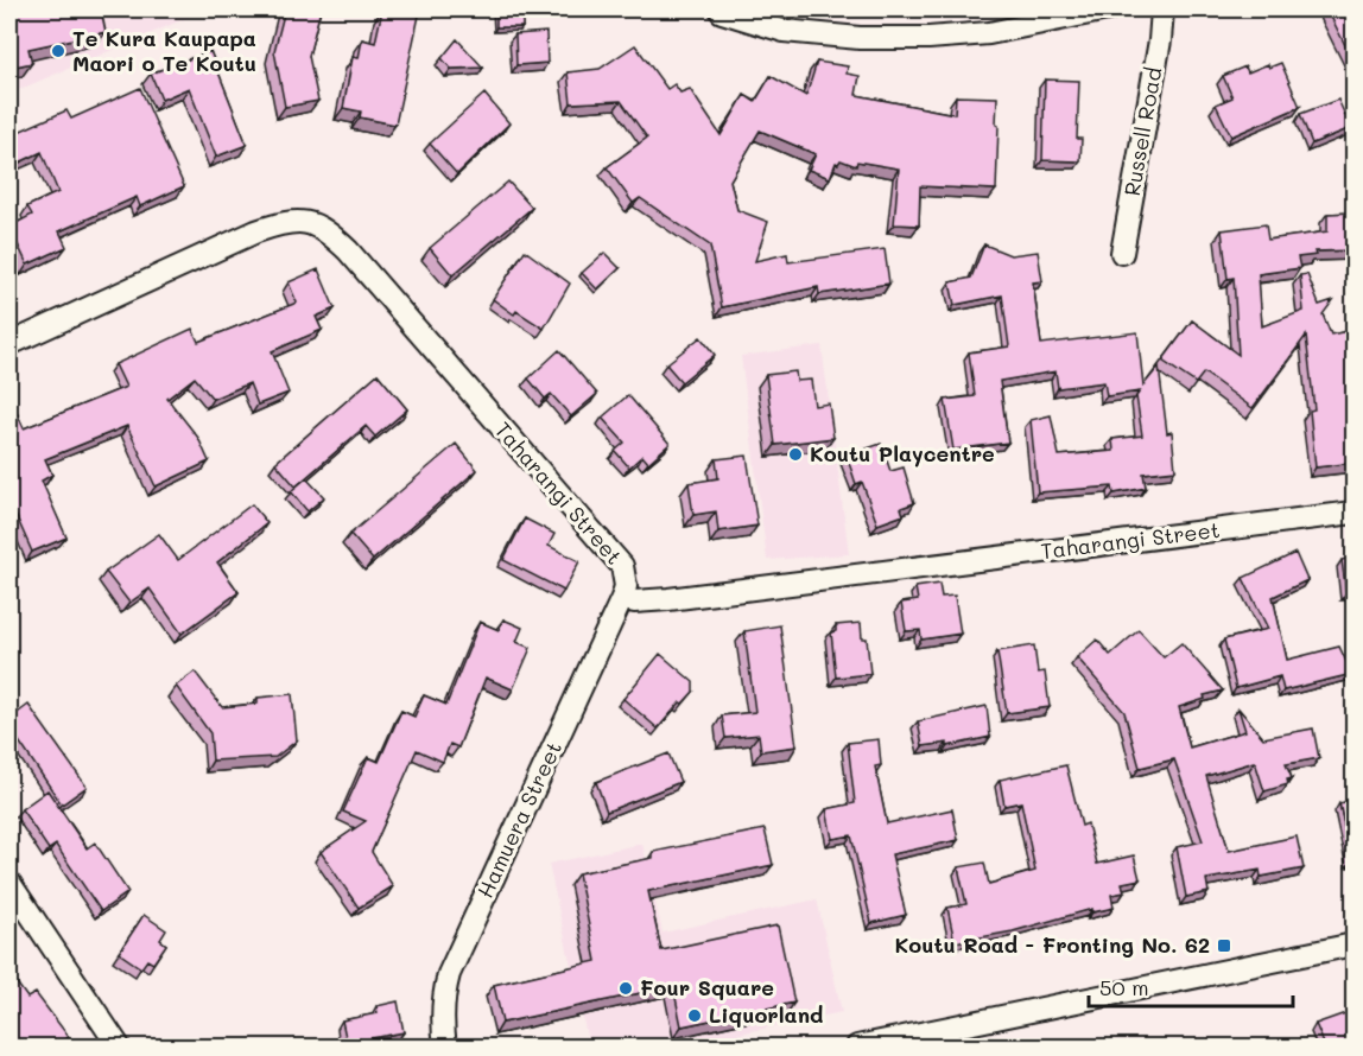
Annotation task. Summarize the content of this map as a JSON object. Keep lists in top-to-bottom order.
{
  "streets": {
    "street": ["Russell Road", "Taharangi Street", "Hamuera Street"]
  },
  "crossings": [
    ["Taharangi Street", "Hamuera Street"]
  ],
  "places": {
    "other": [
      "Te Kura Kaupapa Maori o Te Koutu",
      "Koutu Playcentre",
      "Four Square",
      "Liquorland"
    ],
    "transit": ["Koutu Road - Fronting No. 62"]
  },
  "scale_bar": "50 m"
}
